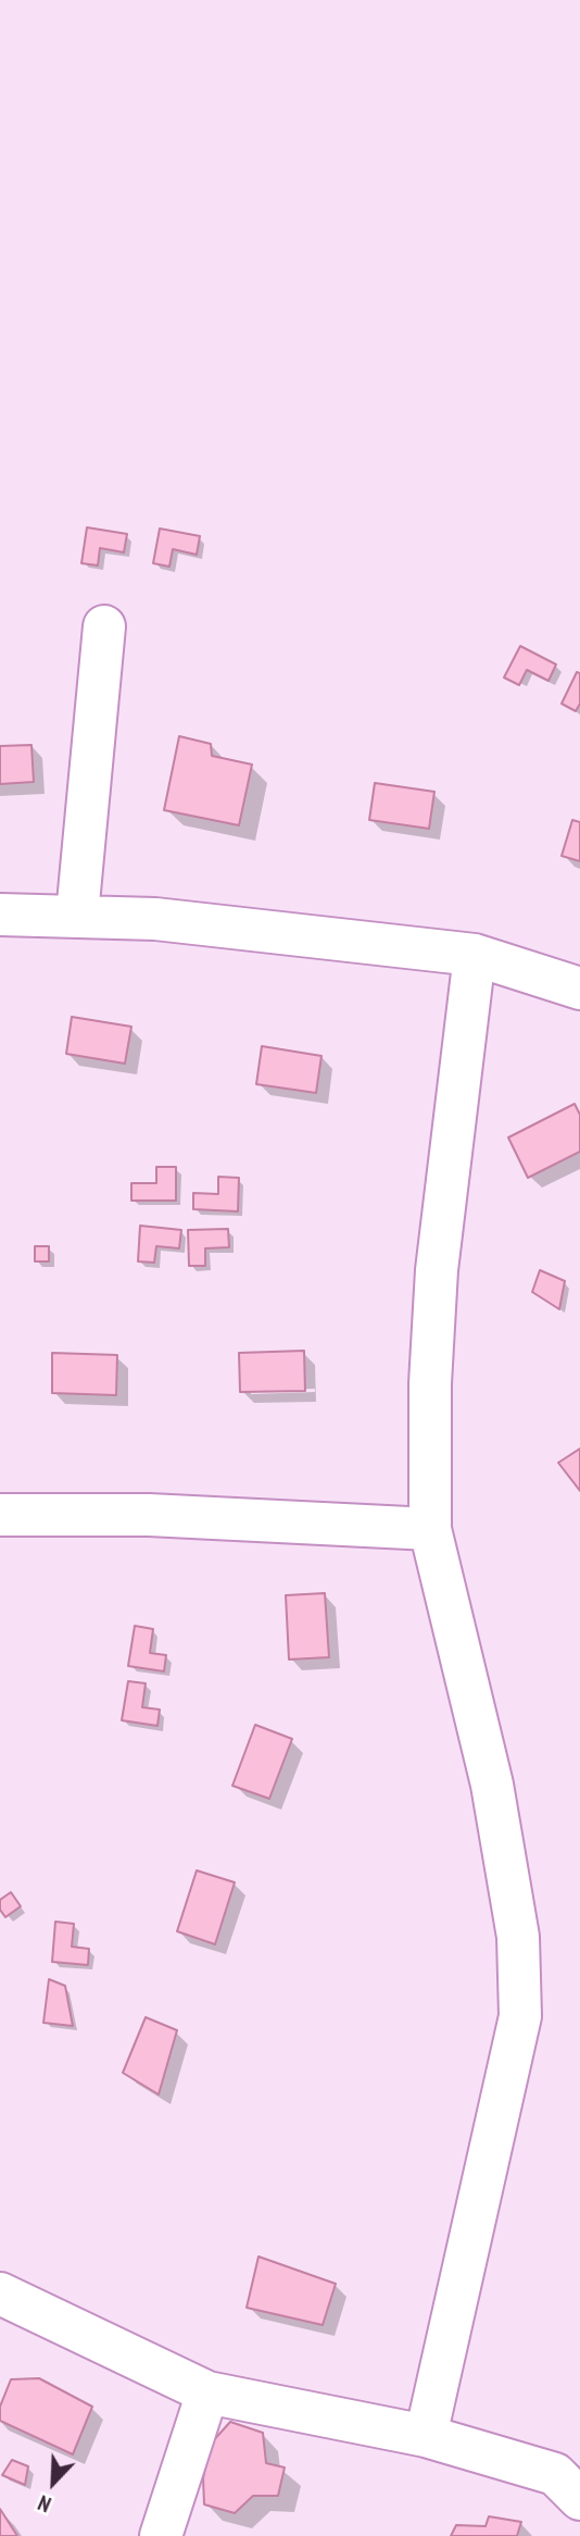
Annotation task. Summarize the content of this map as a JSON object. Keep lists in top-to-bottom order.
{
  "north": "bottom left"
}
